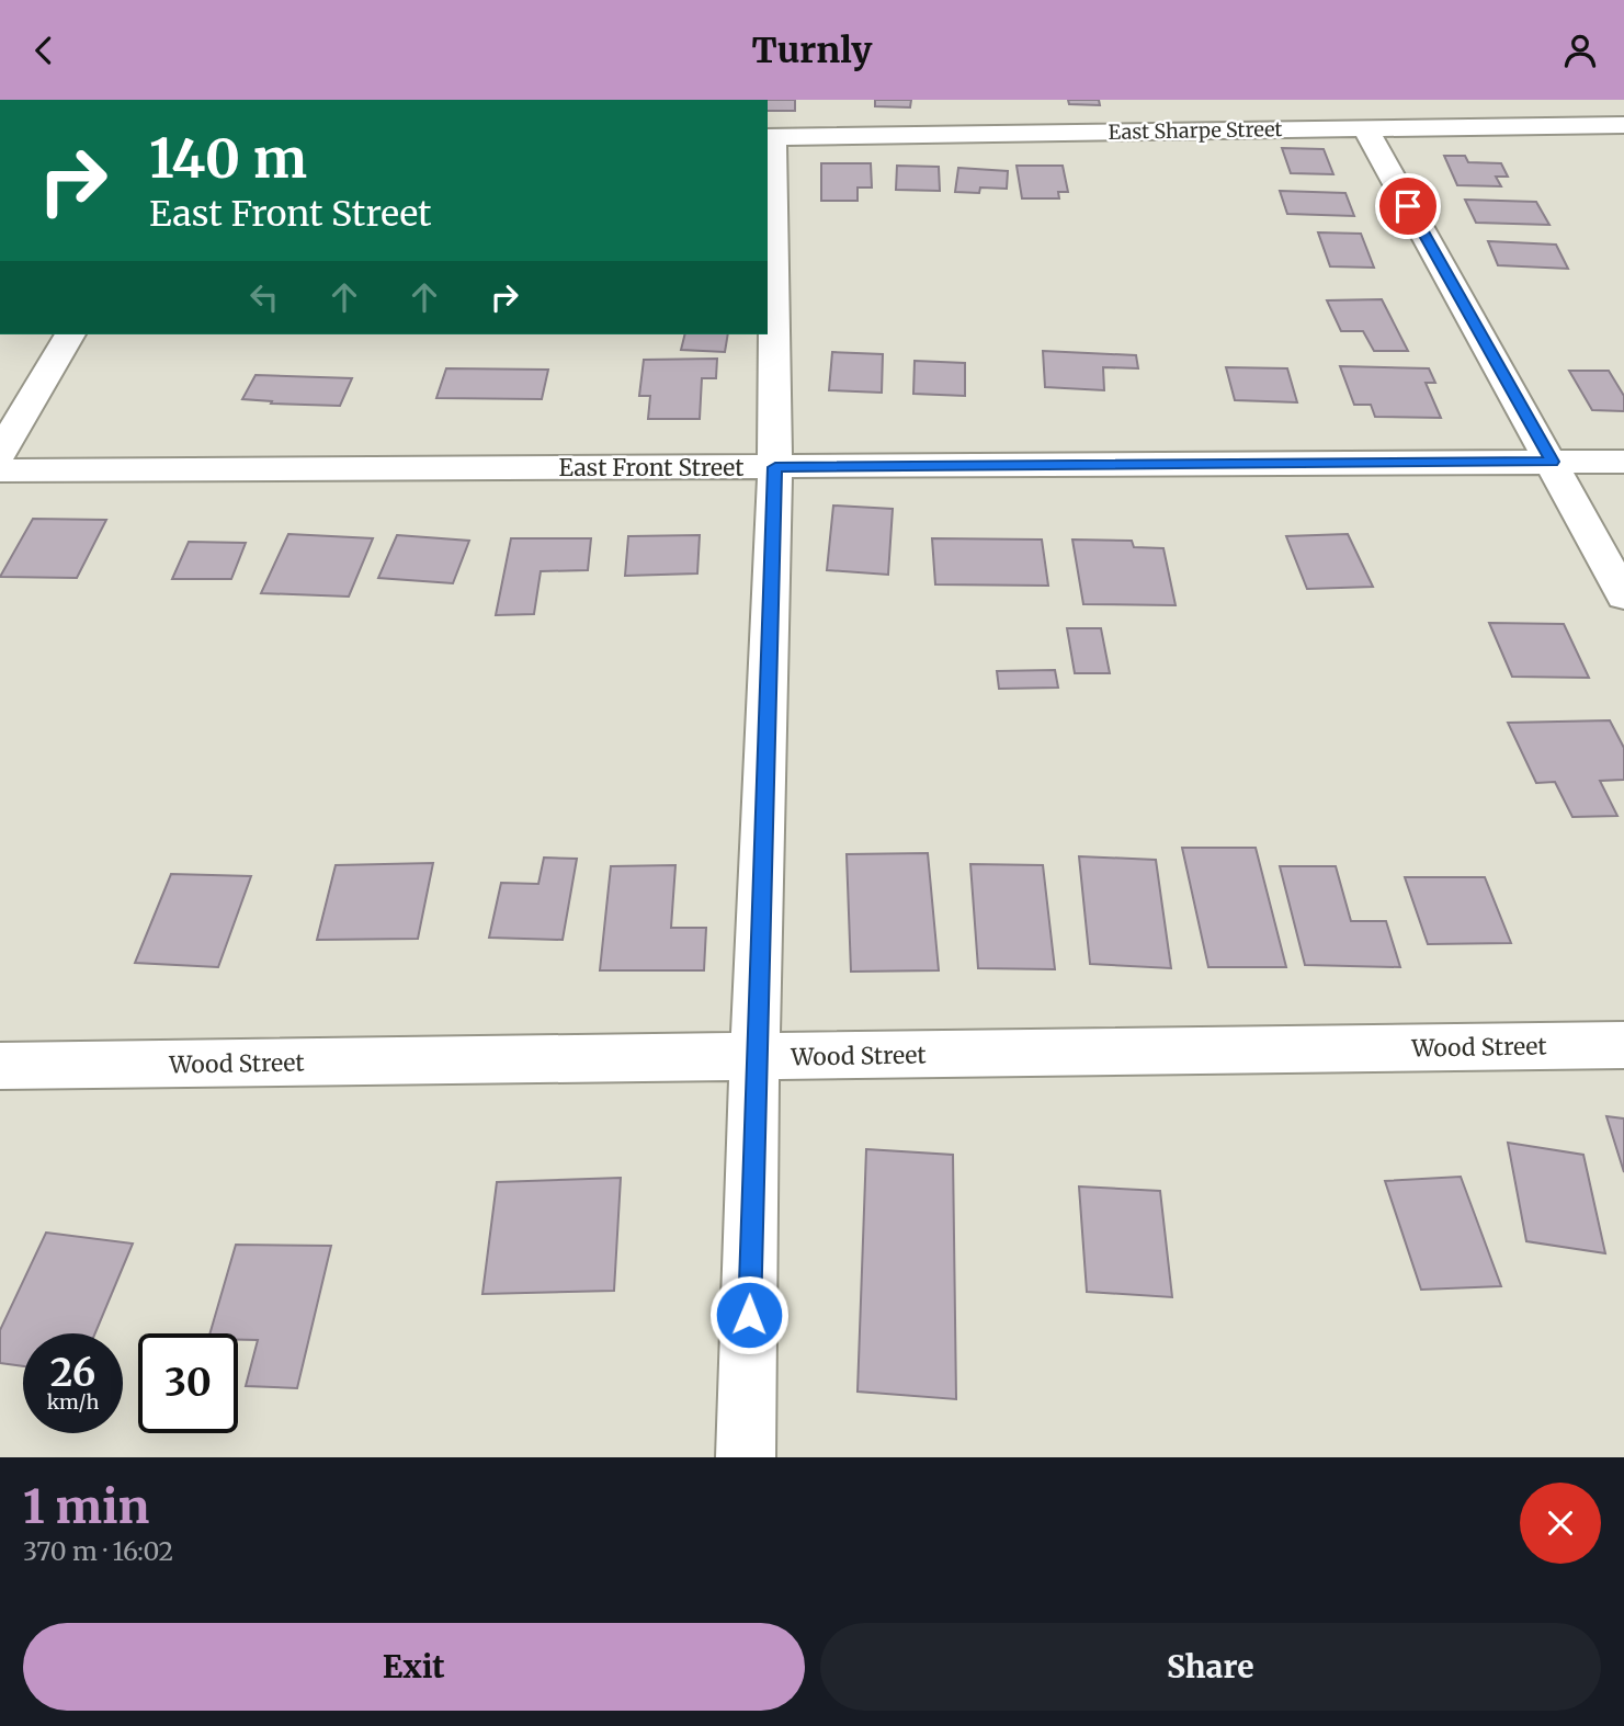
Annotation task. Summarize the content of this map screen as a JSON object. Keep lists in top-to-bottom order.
{
  "streets": {
    "street": ["East Sharpe Street", "East Front Street", "Wood Street"]
  },
  "page": {
    "header": "Turnly",
    "turn": ["140 m", "East Front Street"],
    "speed": "26 km/h",
    "limit": "30",
    "heading": ["1 min", "370 m · 16:02"],
    "buttons": ["Exit", "Share"]
  }
}
